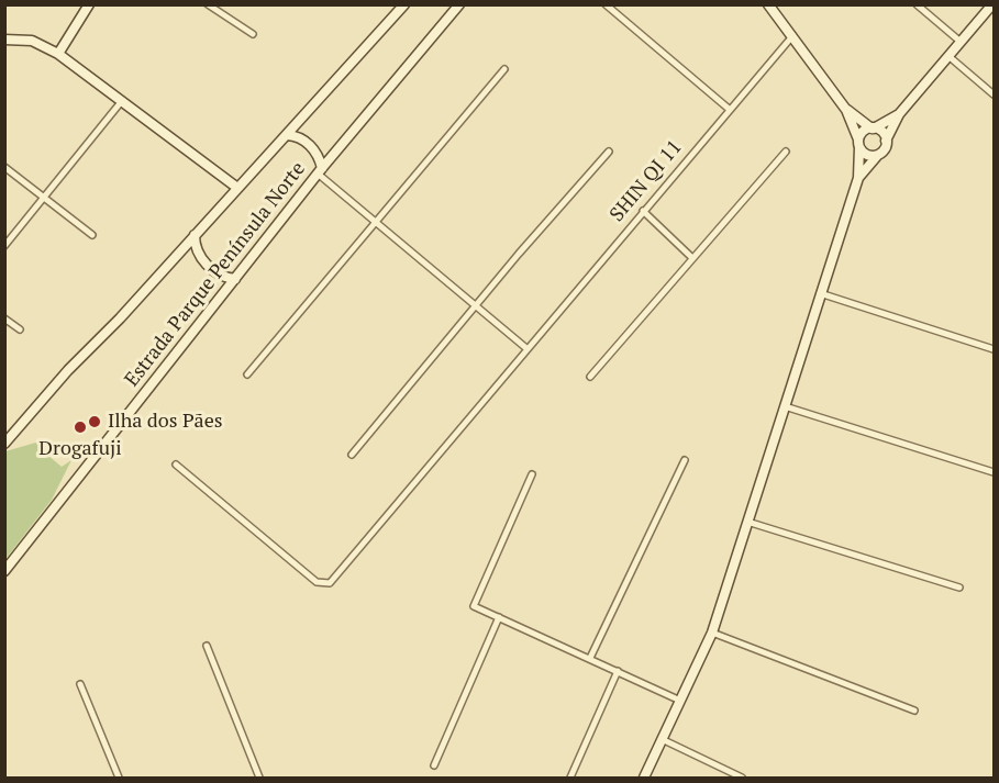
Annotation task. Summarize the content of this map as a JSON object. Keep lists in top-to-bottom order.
{
  "streets": {
    "street": ["SHIN QI 11", "Estrada Parque Península Norte"]
  },
  "places": ["Ilha dos Pães", "Drogafuji"]
}
